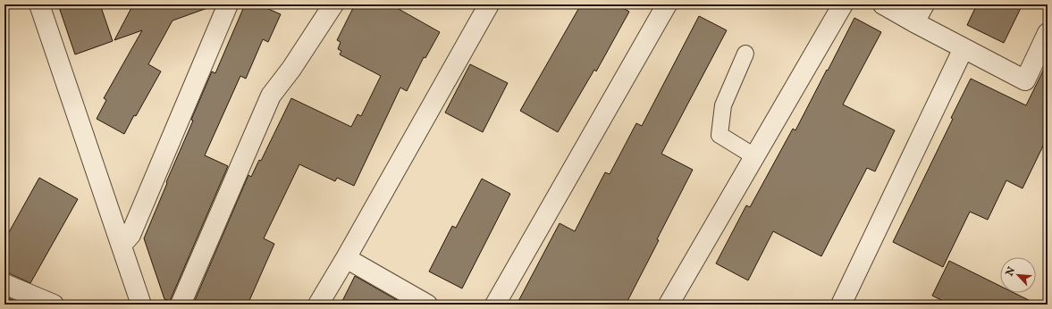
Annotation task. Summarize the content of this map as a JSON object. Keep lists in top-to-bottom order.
{
  "north": "top left"
}
